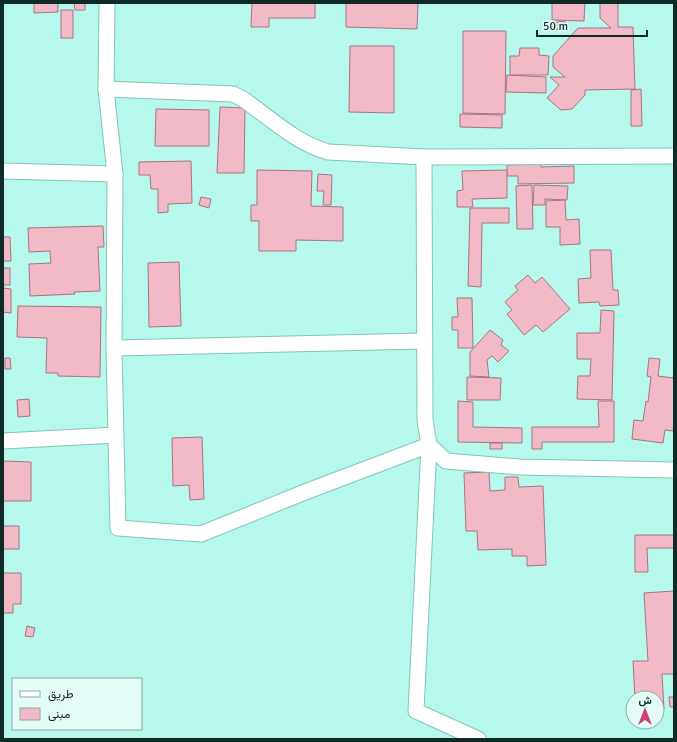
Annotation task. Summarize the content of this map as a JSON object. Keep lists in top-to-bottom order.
{
  "legend": ["طريق", "مبنى"],
  "scale_bar": "50 m",
  "north": "top"
}
